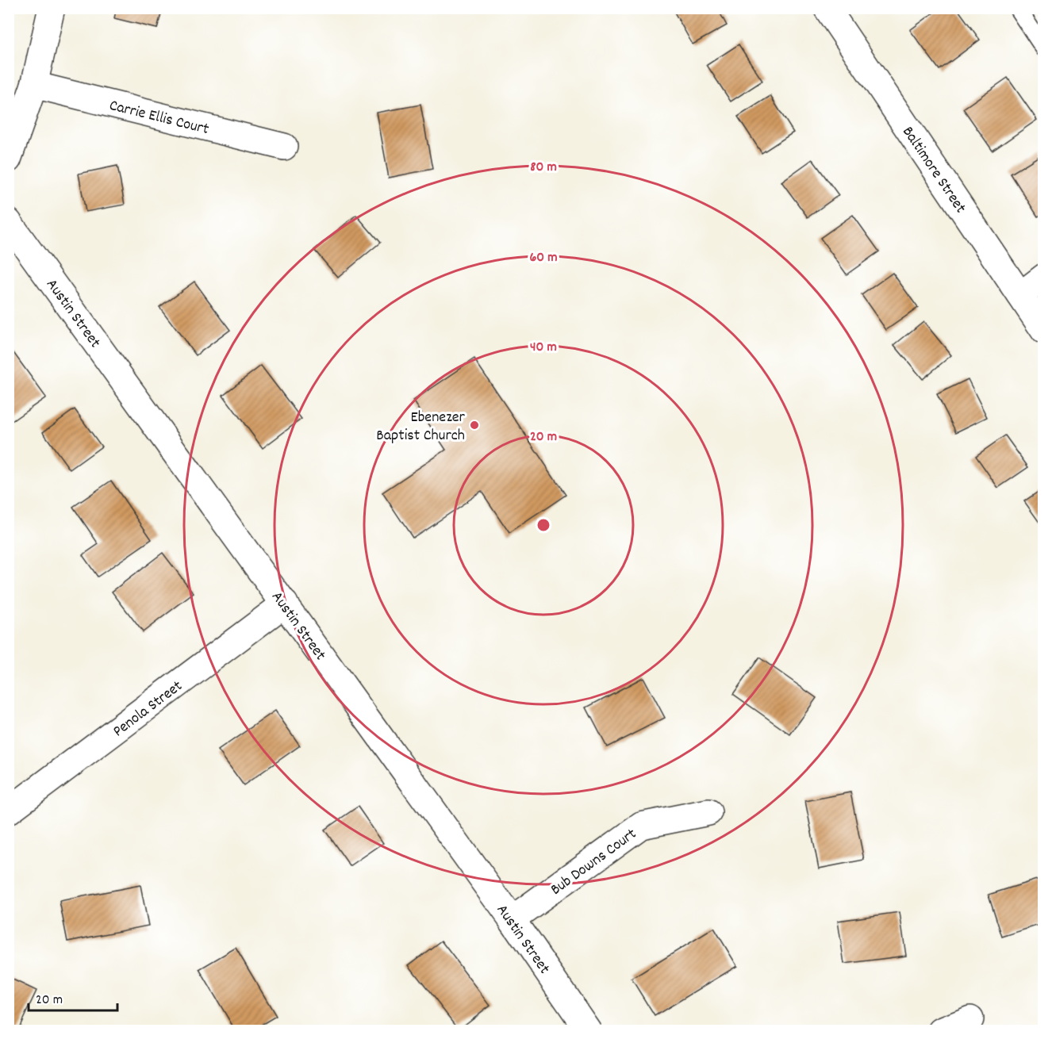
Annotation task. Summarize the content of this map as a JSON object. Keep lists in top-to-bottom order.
{
  "streets": {
    "street": [
      "Carrie Ellis Court",
      "Baltimore Street",
      "Austin Street",
      "Penola Street",
      "Bub Downs Court"
    ]
  },
  "crossings": [
    ["Austin Street", "Penola Street"],
    ["Austin Street", "Bub Downs Court"]
  ],
  "places": ["Ebenezer Baptist Church"],
  "scale_bar": "20 m",
  "rings": [
    "80 m",
    "60 m",
    "40 m",
    "20 m"
  ]
}
